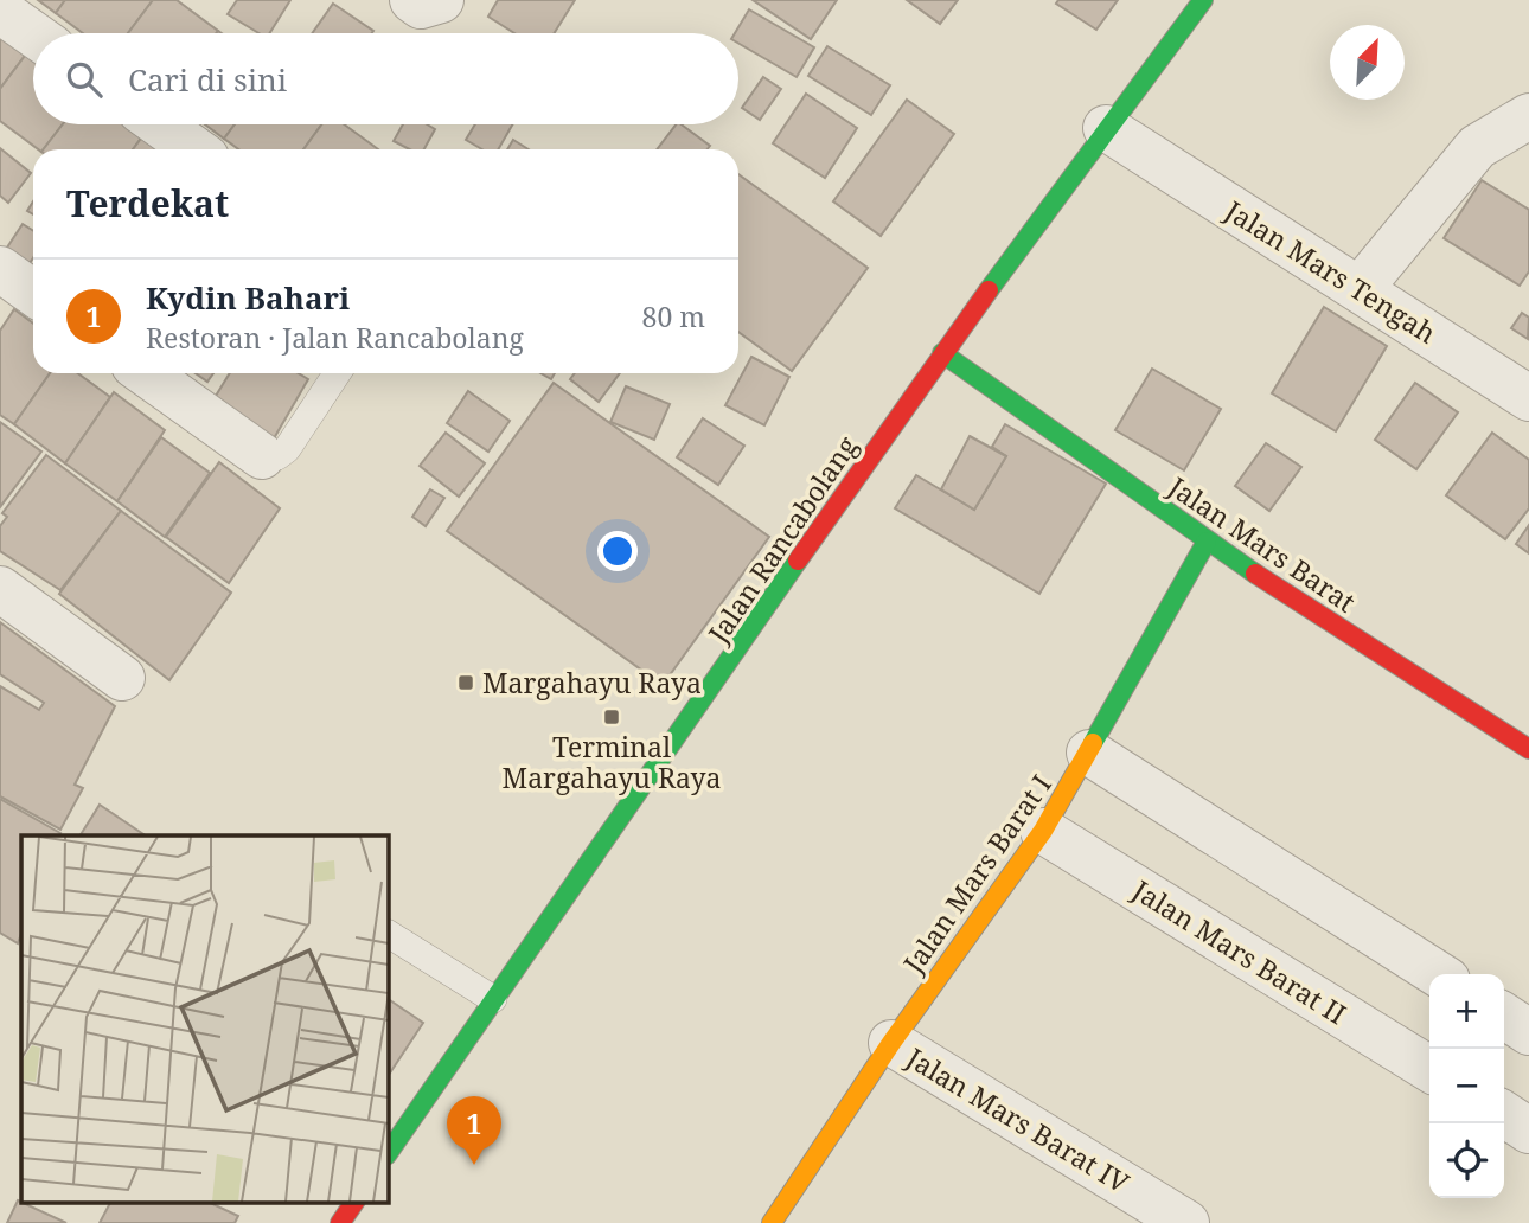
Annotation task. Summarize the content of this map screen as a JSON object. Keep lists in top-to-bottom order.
{
  "streets": {
    "street": [
      "Jalan Mars Tengah",
      "Jalan Rancabolang",
      "Jalan Mars Barat",
      "Jalan Mars Barat I",
      "Jalan Mars Barat II",
      "Jalan Mars Barat IV"
    ]
  },
  "crossings": [
    ["Jalan Mars Tengah", "Jalan Rancabolang"],
    ["Jalan Rancabolang", "Jalan Mars Barat"],
    ["Jalan Mars Barat", "Jalan Mars Barat I"],
    ["Jalan Mars Barat I", "Jalan Mars Barat II"],
    ["Jalan Mars Barat I", "Jalan Mars Barat IV"]
  ],
  "places": {
    "transit": ["Margahayu Raya", "Terminal Margahayu Raya"]
  },
  "north": "top right",
  "page": {
    "search": "Cari di sini",
    "heading": "Terdekat",
    "list": [
      {
        "mark": "1",
        "name": "Kydin Bahari",
        "note": "Restoran · Jalan Rancabolang",
        "value": "80 m"
      }
    ],
    "map_buttons": ["+", "−"],
    "pins": "1"
  }
}
